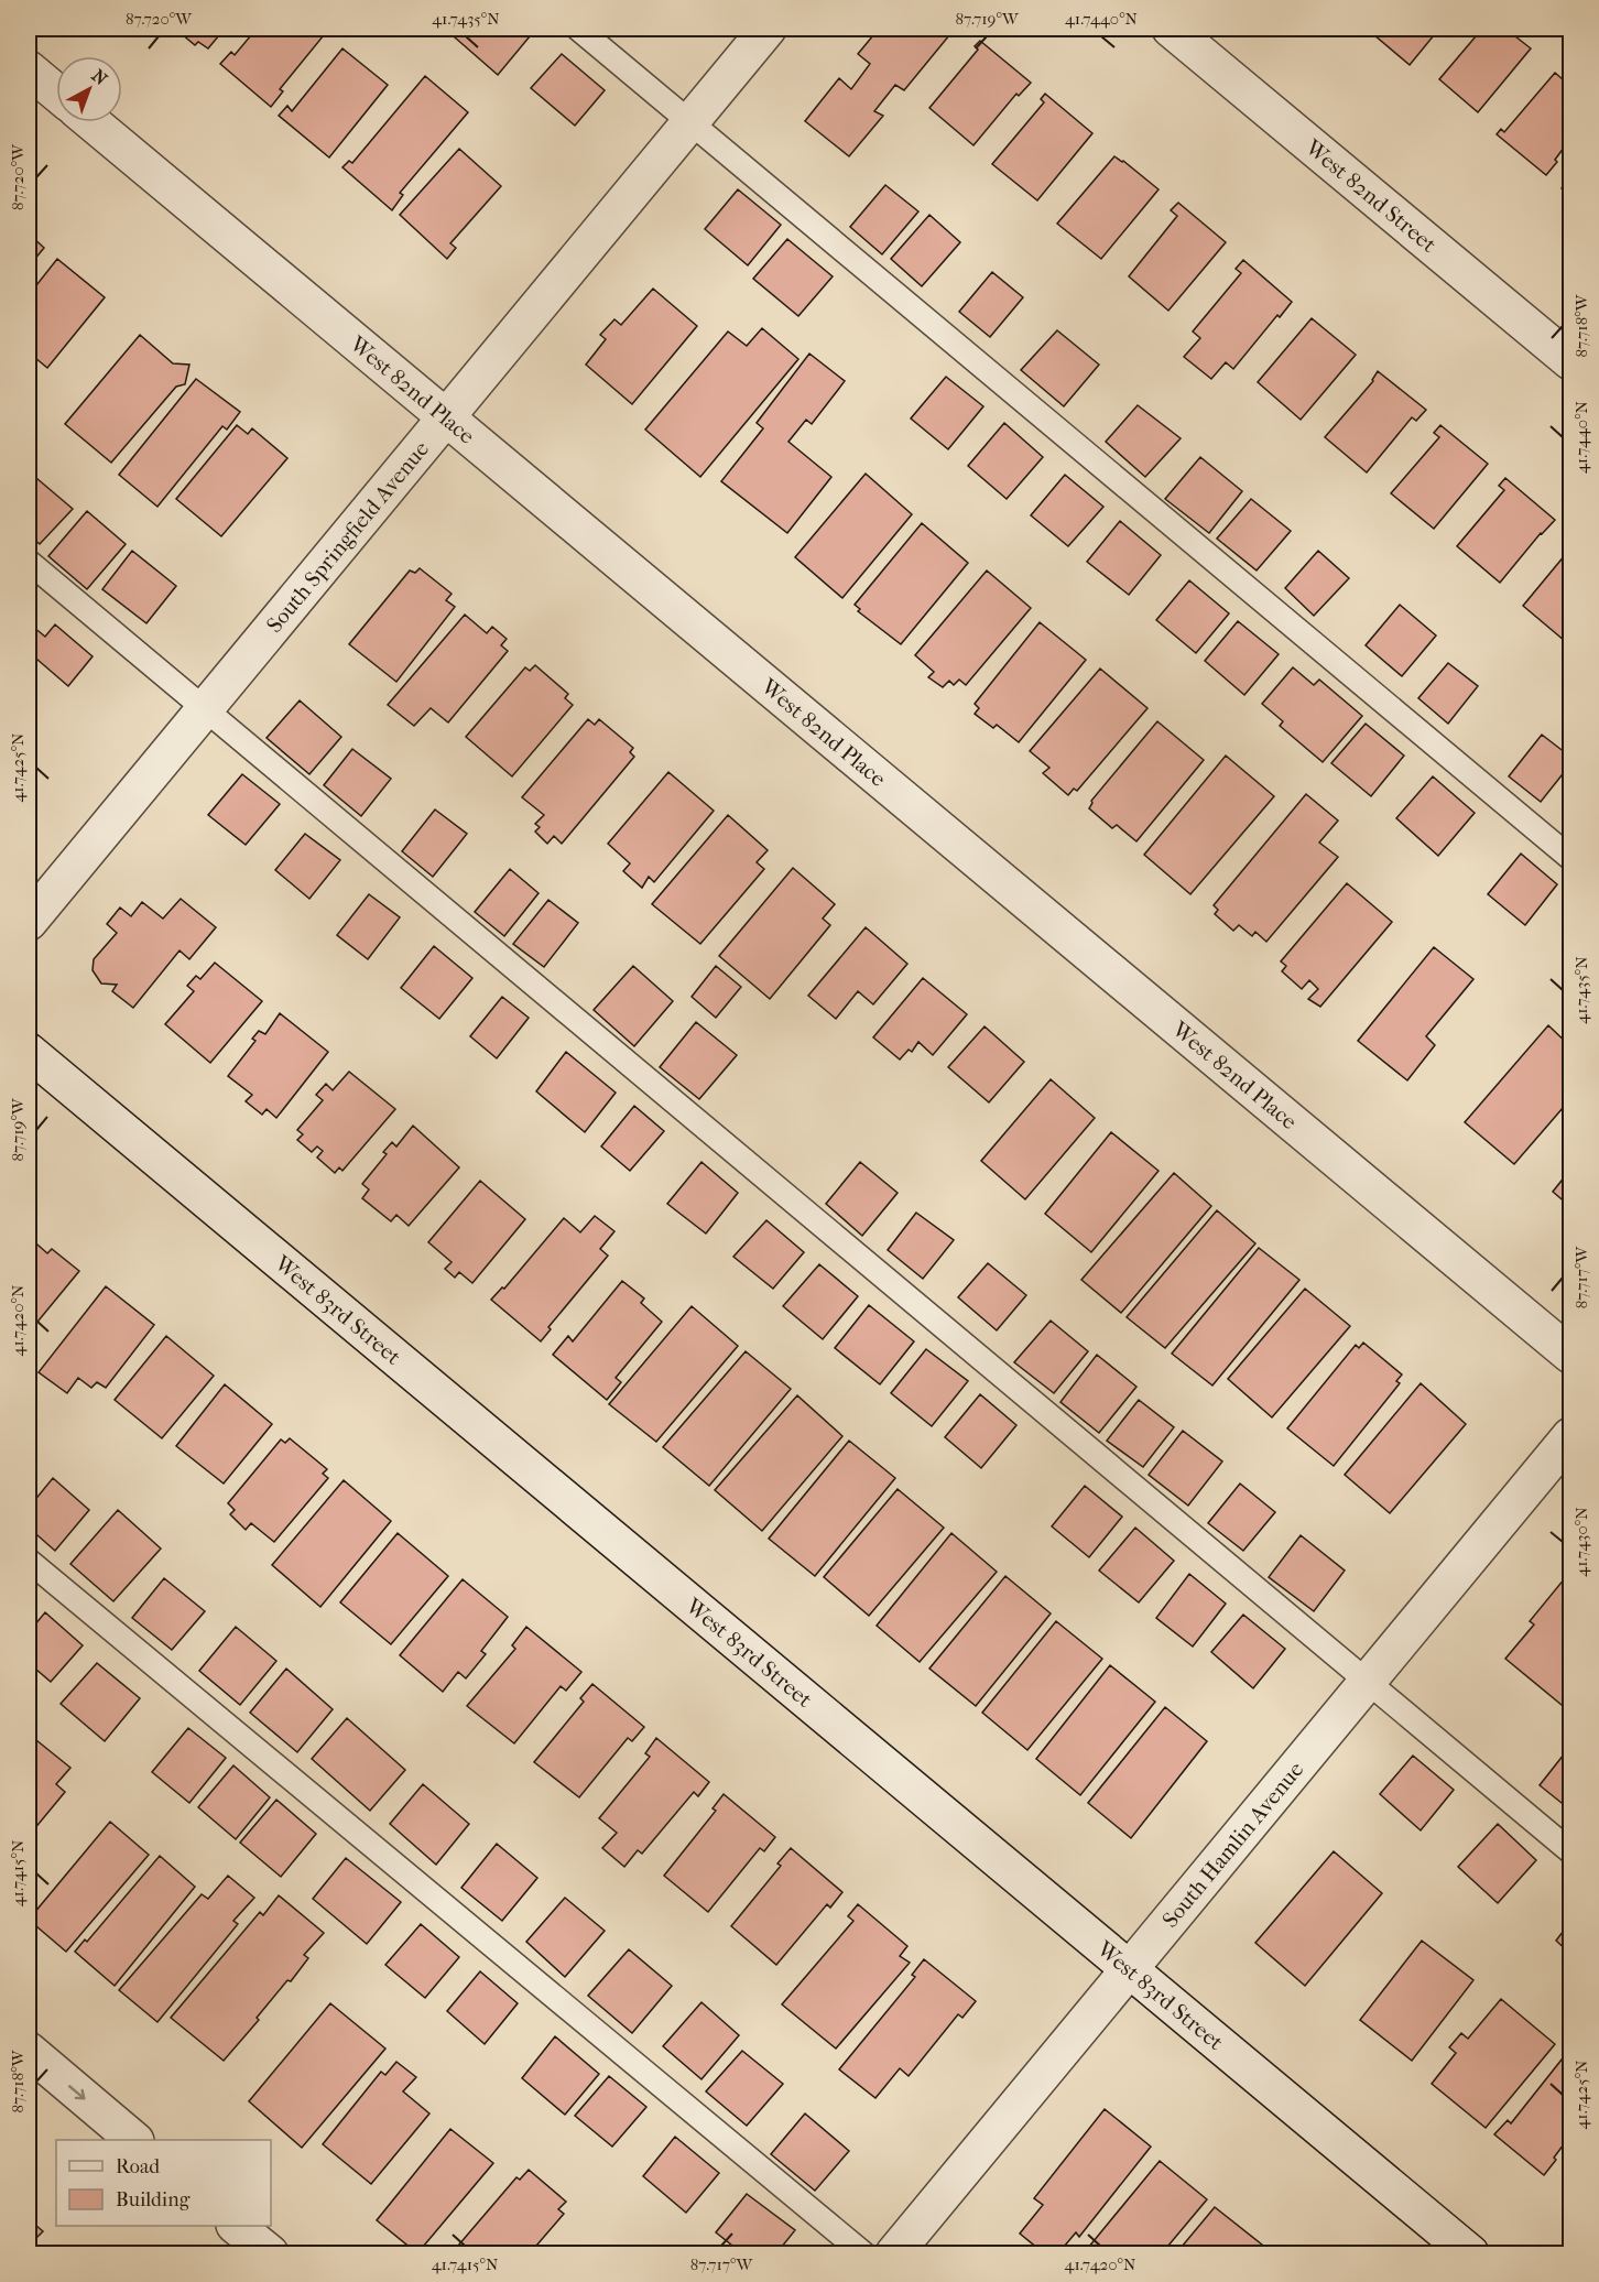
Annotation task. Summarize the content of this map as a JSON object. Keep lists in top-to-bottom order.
{
  "streets": {
    "street": [
      "West 82nd Street",
      "West 82nd Place",
      "South Springfield Avenue",
      "West 83rd Street",
      "South Hamlin Avenue"
    ]
  },
  "crossings": [
    ["West 82nd Place", "South Springfield Avenue"],
    ["West 83rd Street", "South Hamlin Avenue"]
  ],
  "legend": ["Road", "Building"],
  "north": "top right",
  "coordinates": [
    "87.720°W",
    "41.7435°N",
    "87.719°W",
    "41.7440°N",
    "87.718°W",
    "41.7425°N",
    "87.717°W",
    "41.7420°N",
    "41.7430°N",
    "41.7415°N"
  ]
}
